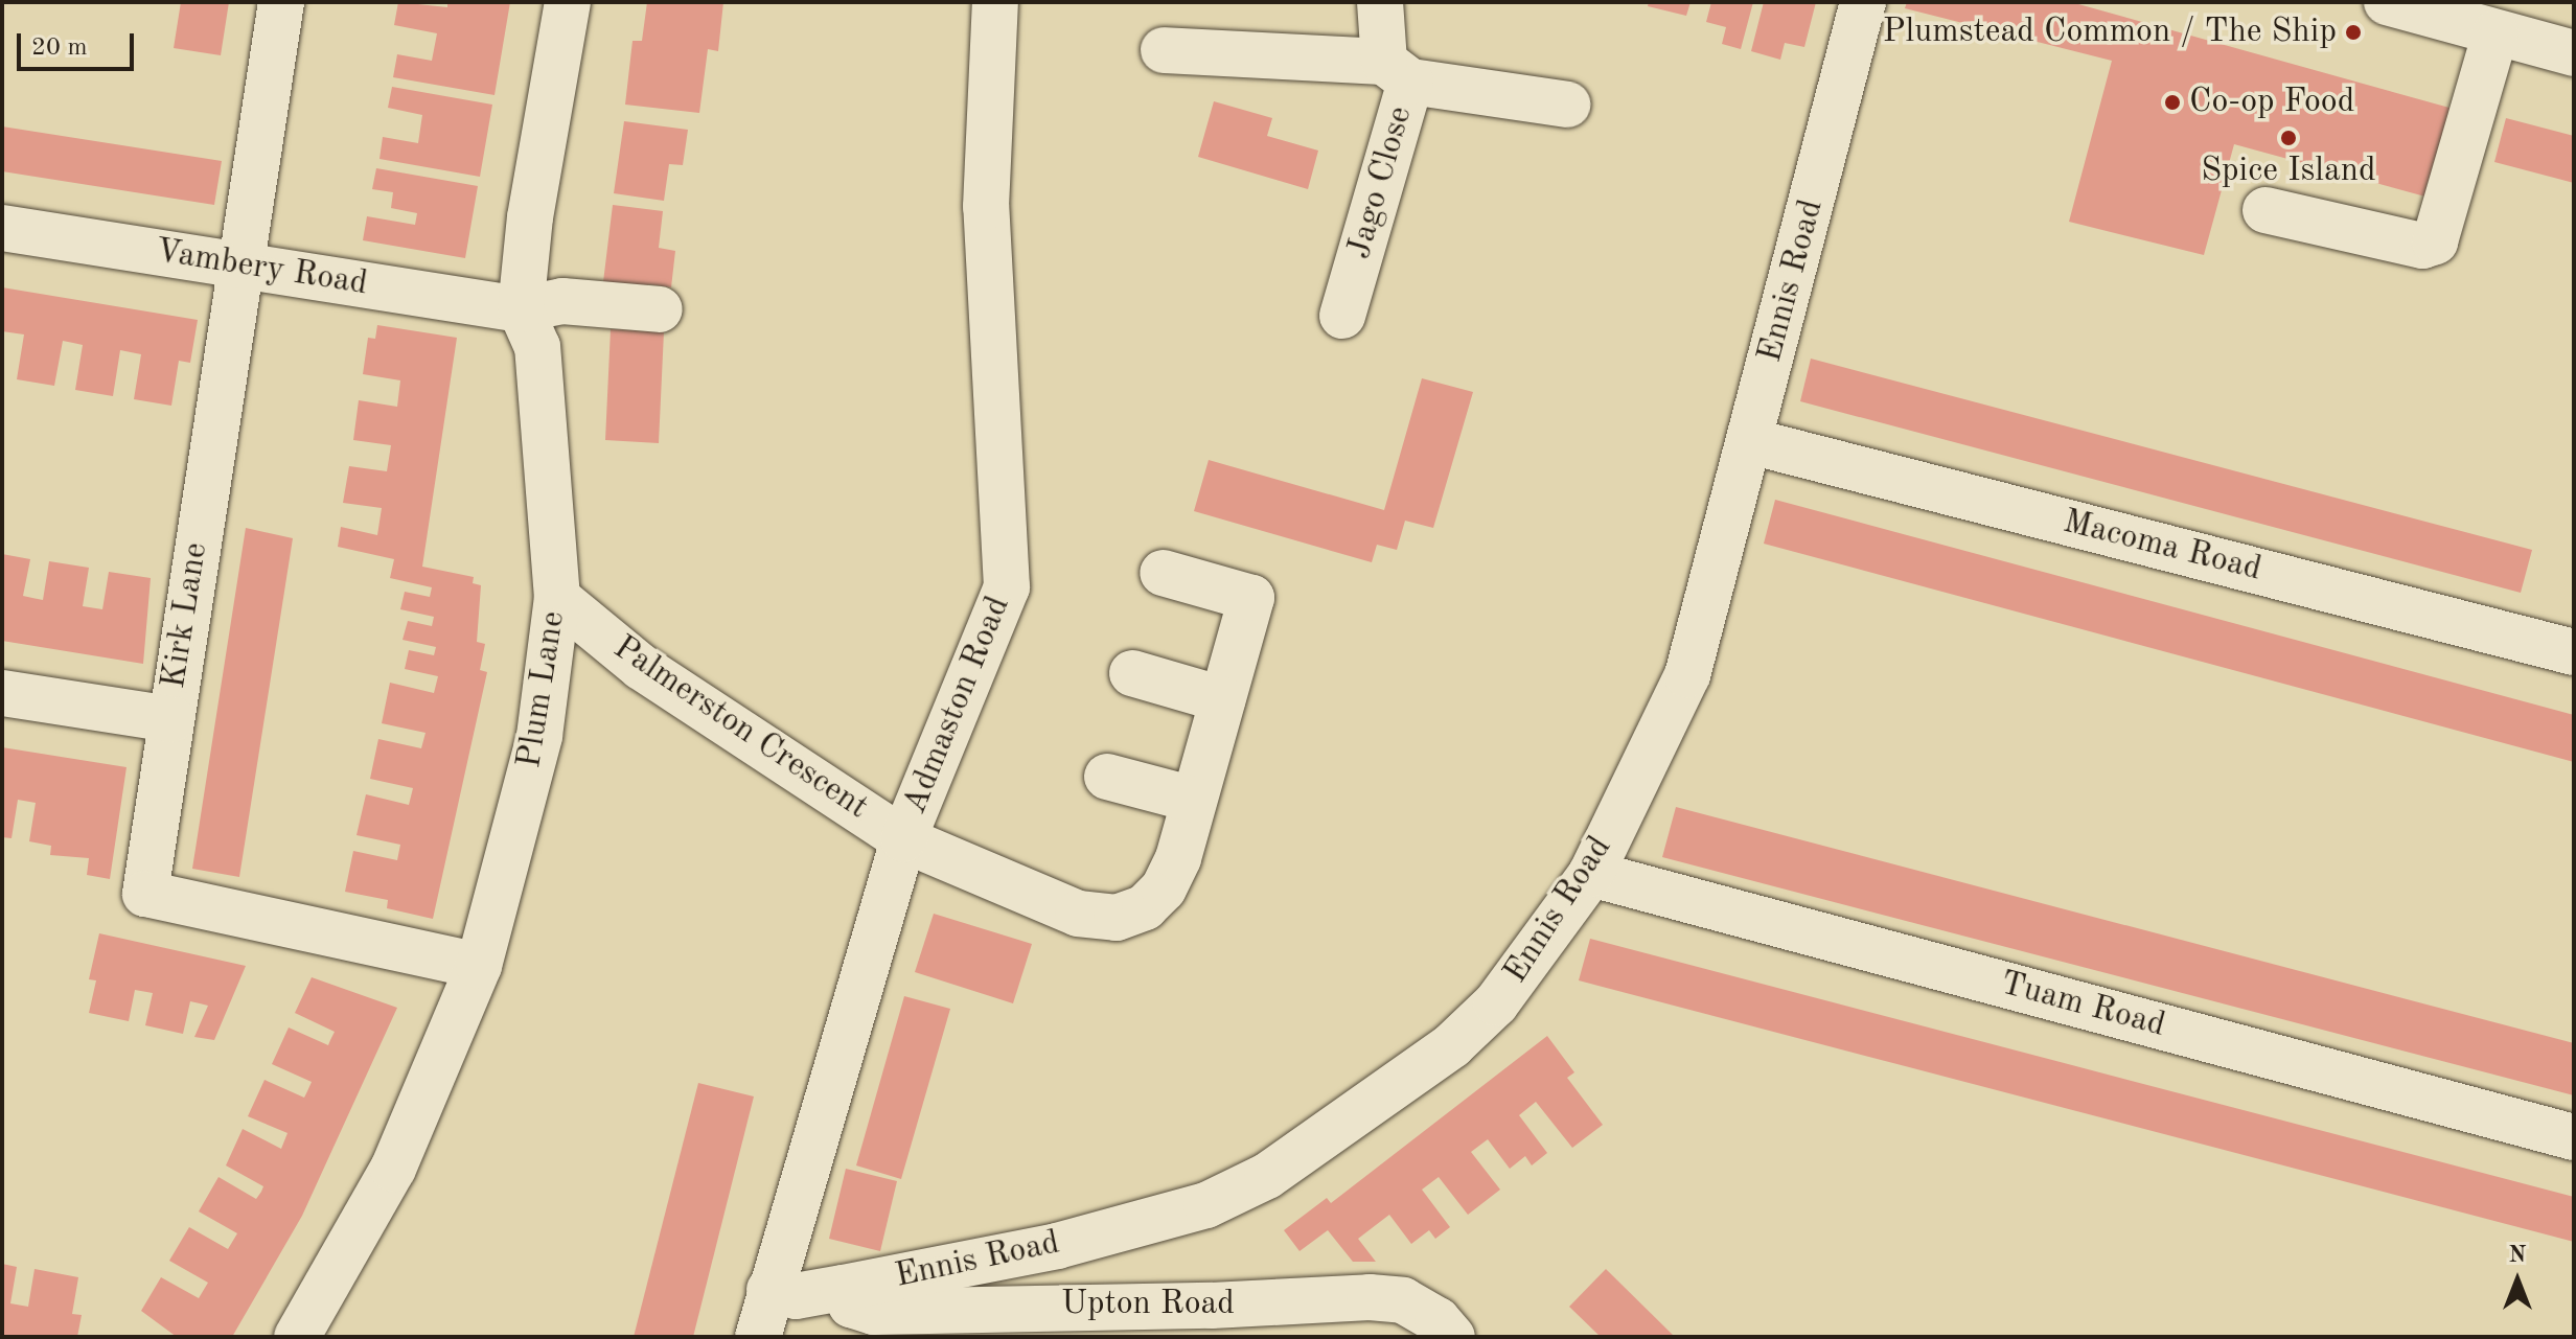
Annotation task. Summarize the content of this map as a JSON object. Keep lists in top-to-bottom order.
{
  "streets": {
    "street": [
      "Jago Close",
      "Vambery Road",
      "Ennis Road",
      "Macoma Road",
      "Kirk Lane",
      "Plum Lane",
      "Admaston Road",
      "Palmerston Crescent",
      "Tuam Road",
      "Upton Road"
    ]
  },
  "crossings": [
    ["Vambery Road", "Kirk Lane"],
    ["Vambery Road", "Plum Lane"],
    ["Ennis Road", "Macoma Road"],
    ["Ennis Road", "Admaston Road"],
    ["Ennis Road", "Tuam Road"],
    ["Ennis Road", "Upton Road"],
    ["Kirk Lane", "Plum Lane"],
    ["Plum Lane", "Palmerston Crescent"],
    ["Admaston Road", "Palmerston Crescent"]
  ],
  "places": ["Plumstead Common / The Ship", "Co-op Food", "Spice Island"],
  "scale_bar": "20 m",
  "north": "top"
}
